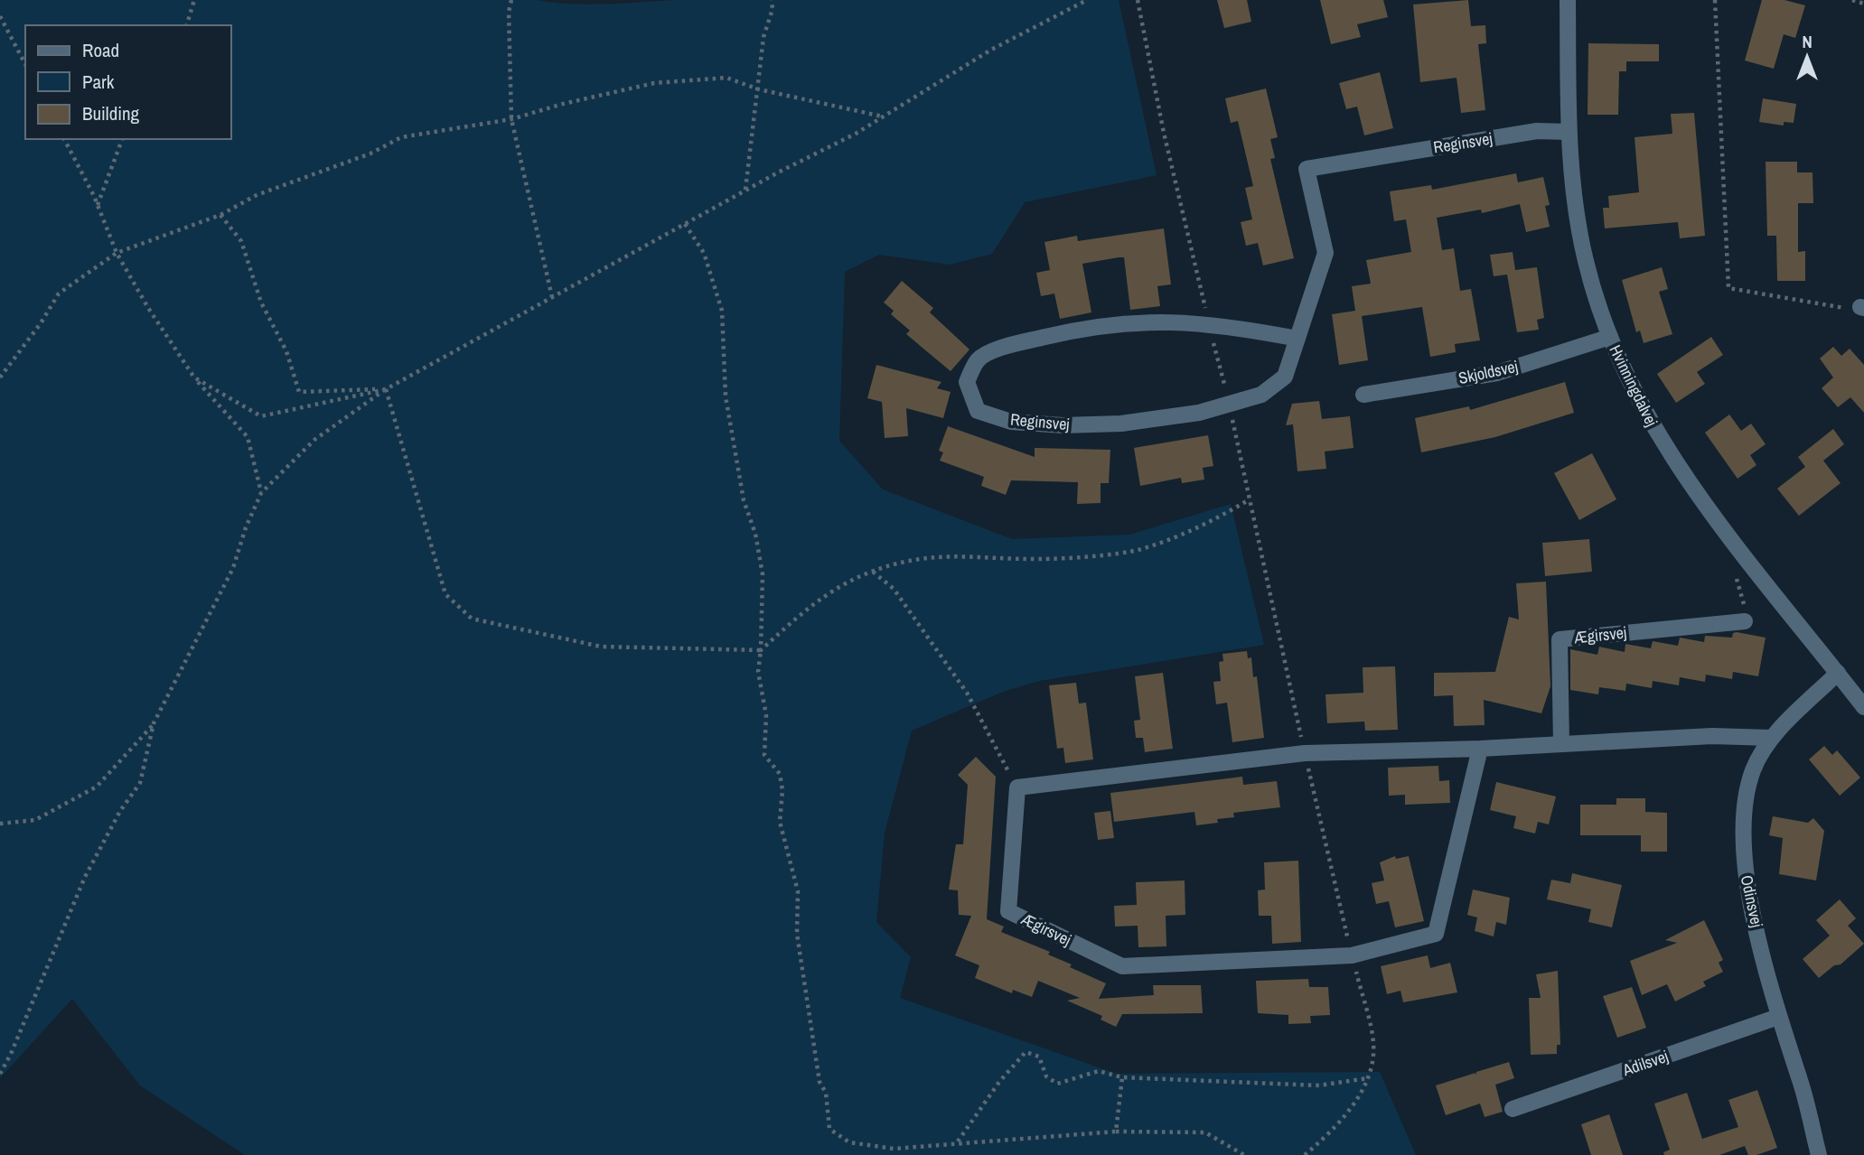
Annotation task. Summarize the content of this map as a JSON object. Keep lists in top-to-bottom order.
{
  "streets": {
    "street": [
      "Reginsvej",
      "Skjoldsvej",
      "Hvinningdalvej",
      "Ægirsvej",
      "Odinsvej",
      "Adilsvej"
    ]
  },
  "crossings": [
    ["Reginsvej", "Hvinningdalvej"],
    ["Skjoldsvej", "Hvinningdalvej"],
    ["Hvinningdalvej", "Odinsvej"],
    ["Odinsvej", "Adilsvej"]
  ],
  "legend": ["Road", "Park", "Building"],
  "north": "top"
}
